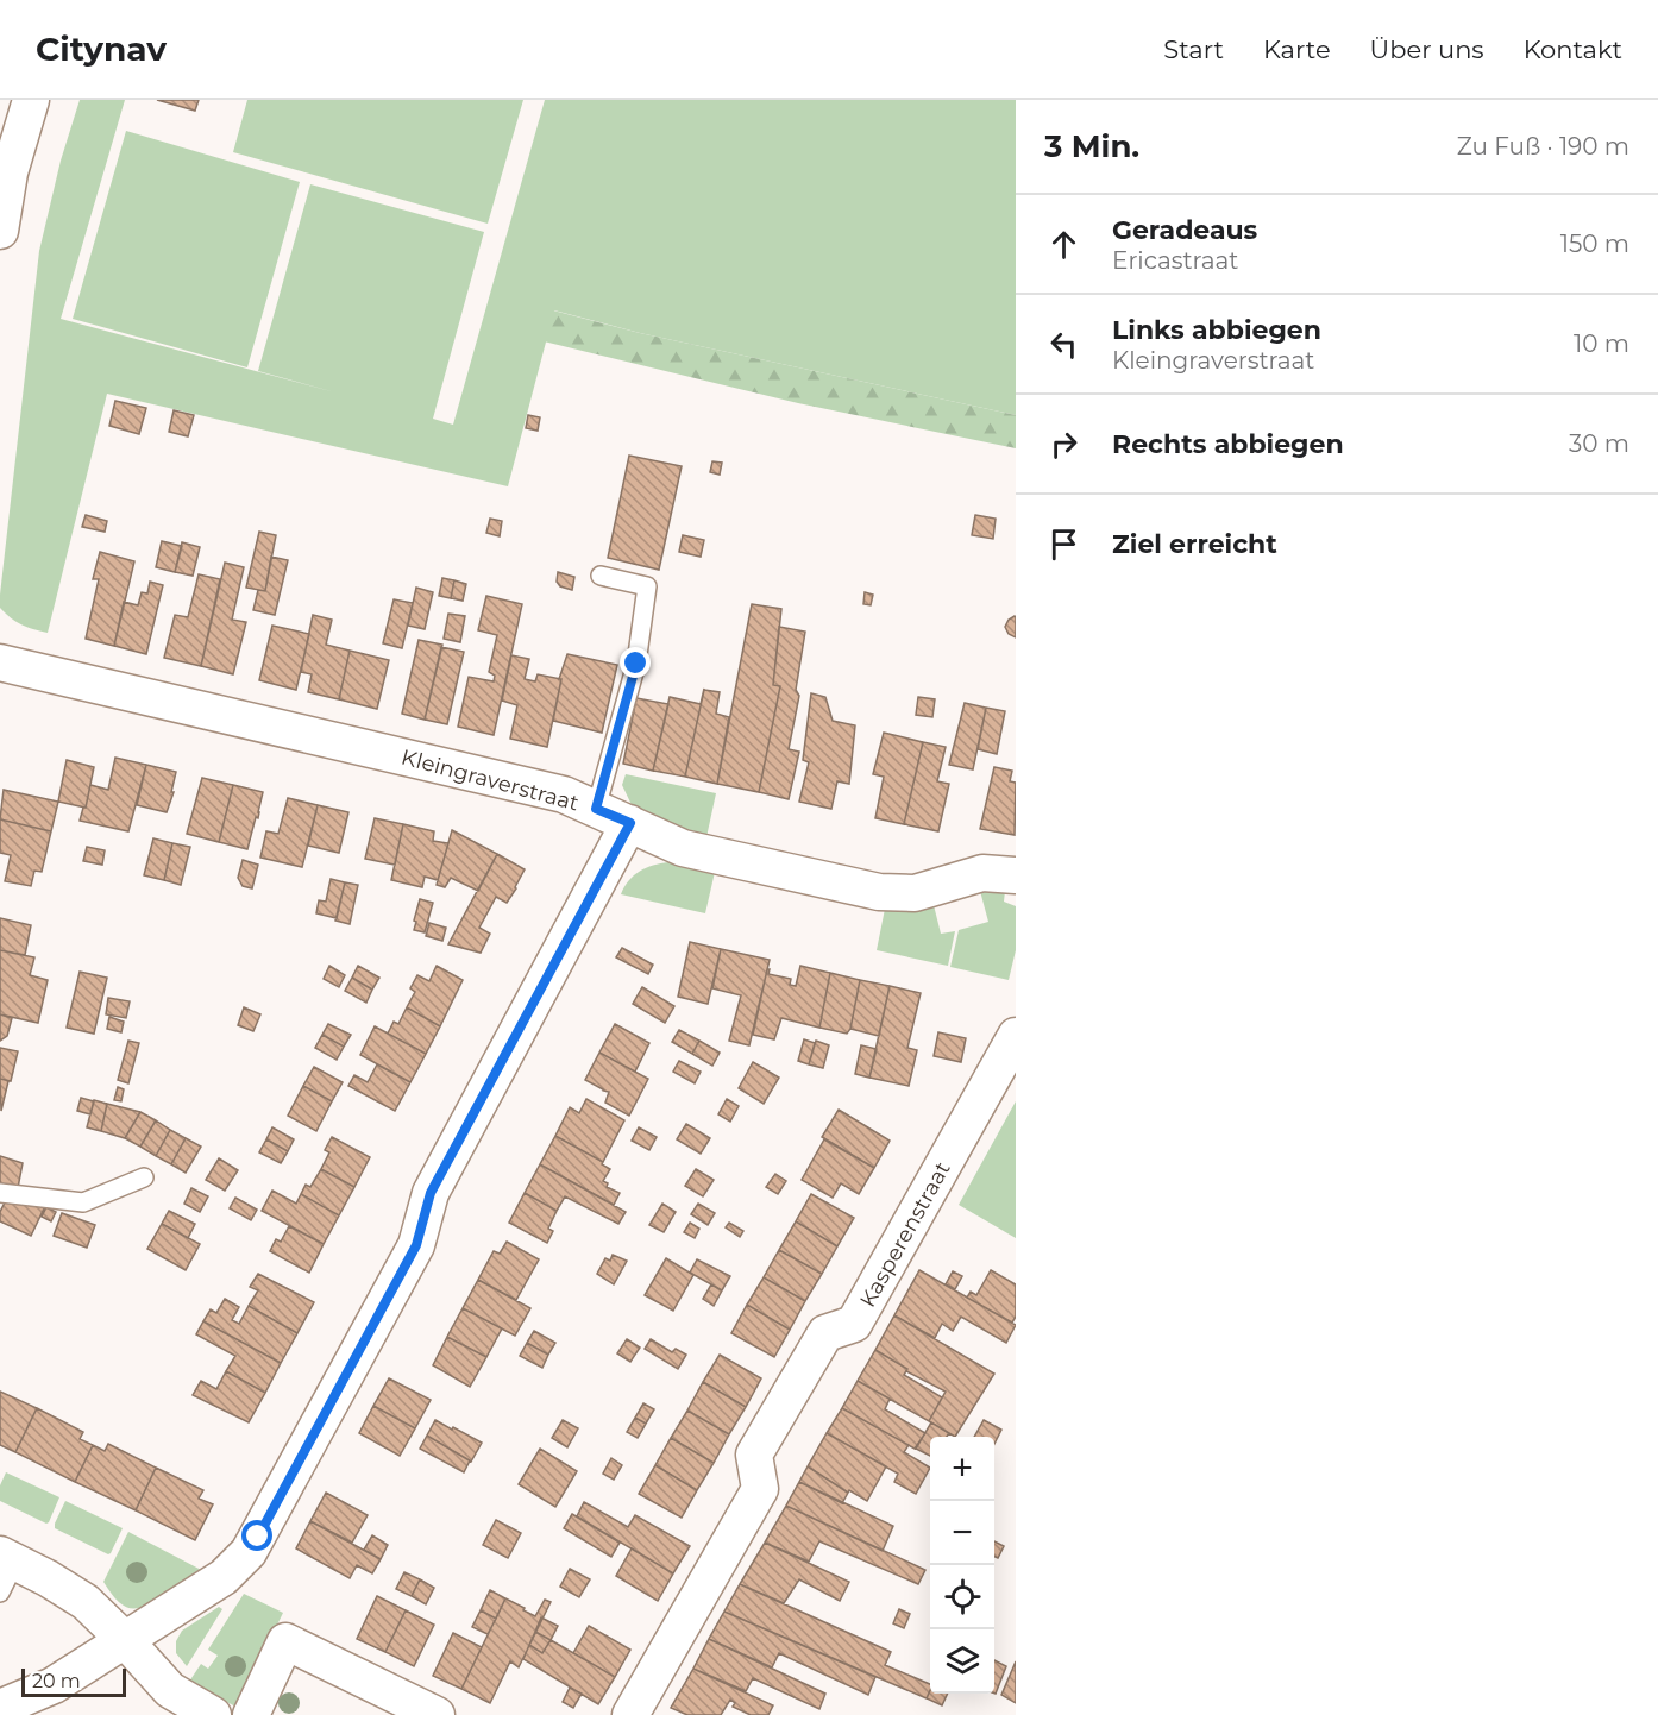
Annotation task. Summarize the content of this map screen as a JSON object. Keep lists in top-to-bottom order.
{
  "streets": {
    "street": ["Kleingraverstraat", "Kasperenstraat"]
  },
  "scale_bar": "20 m",
  "page": {
    "header": "Citynav",
    "nav": [
      "Start",
      "Karte",
      "Über uns",
      "Kontakt"
    ],
    "heading": ["3 Min.", "Zu Fuß · 190 m"],
    "list": [
      ["Geradeaus", "Ericastraat", "150 m"],
      ["Links abbiegen", "Kleingraverstraat", "10 m"],
      ["Rechts abbiegen", "30 m"],
      "Ziel erreicht"
    ],
    "map_buttons": ["+", "−"],
    "scale": "20 m"
  }
}
